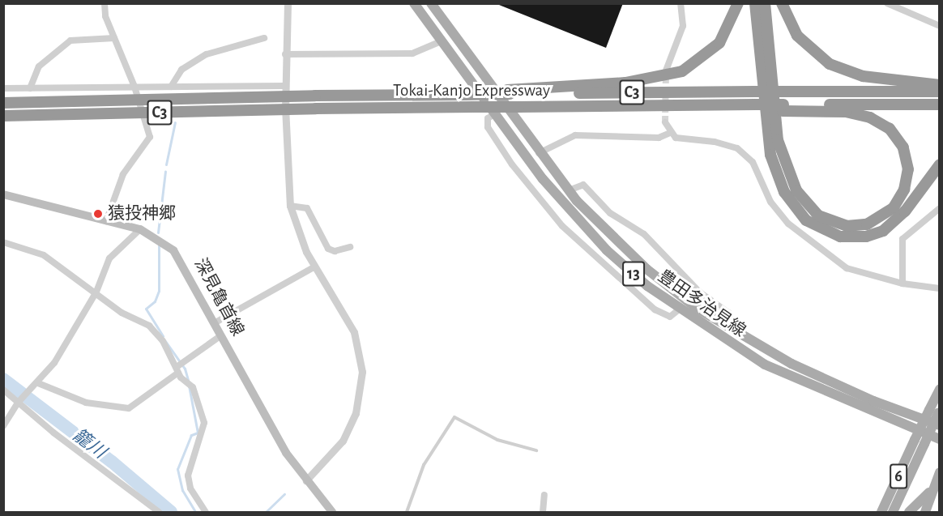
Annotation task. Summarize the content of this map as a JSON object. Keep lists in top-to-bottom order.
{
  "streets": {
    "highway": ["Tokai-Kanjo Expressway", "C3"],
    "main road": [
      "13",
      "深見亀首線",
      "豊田多治見線",
      "6"
    ]
  },
  "water": ["籠川"],
  "places": ["猿投神郷"]
}
